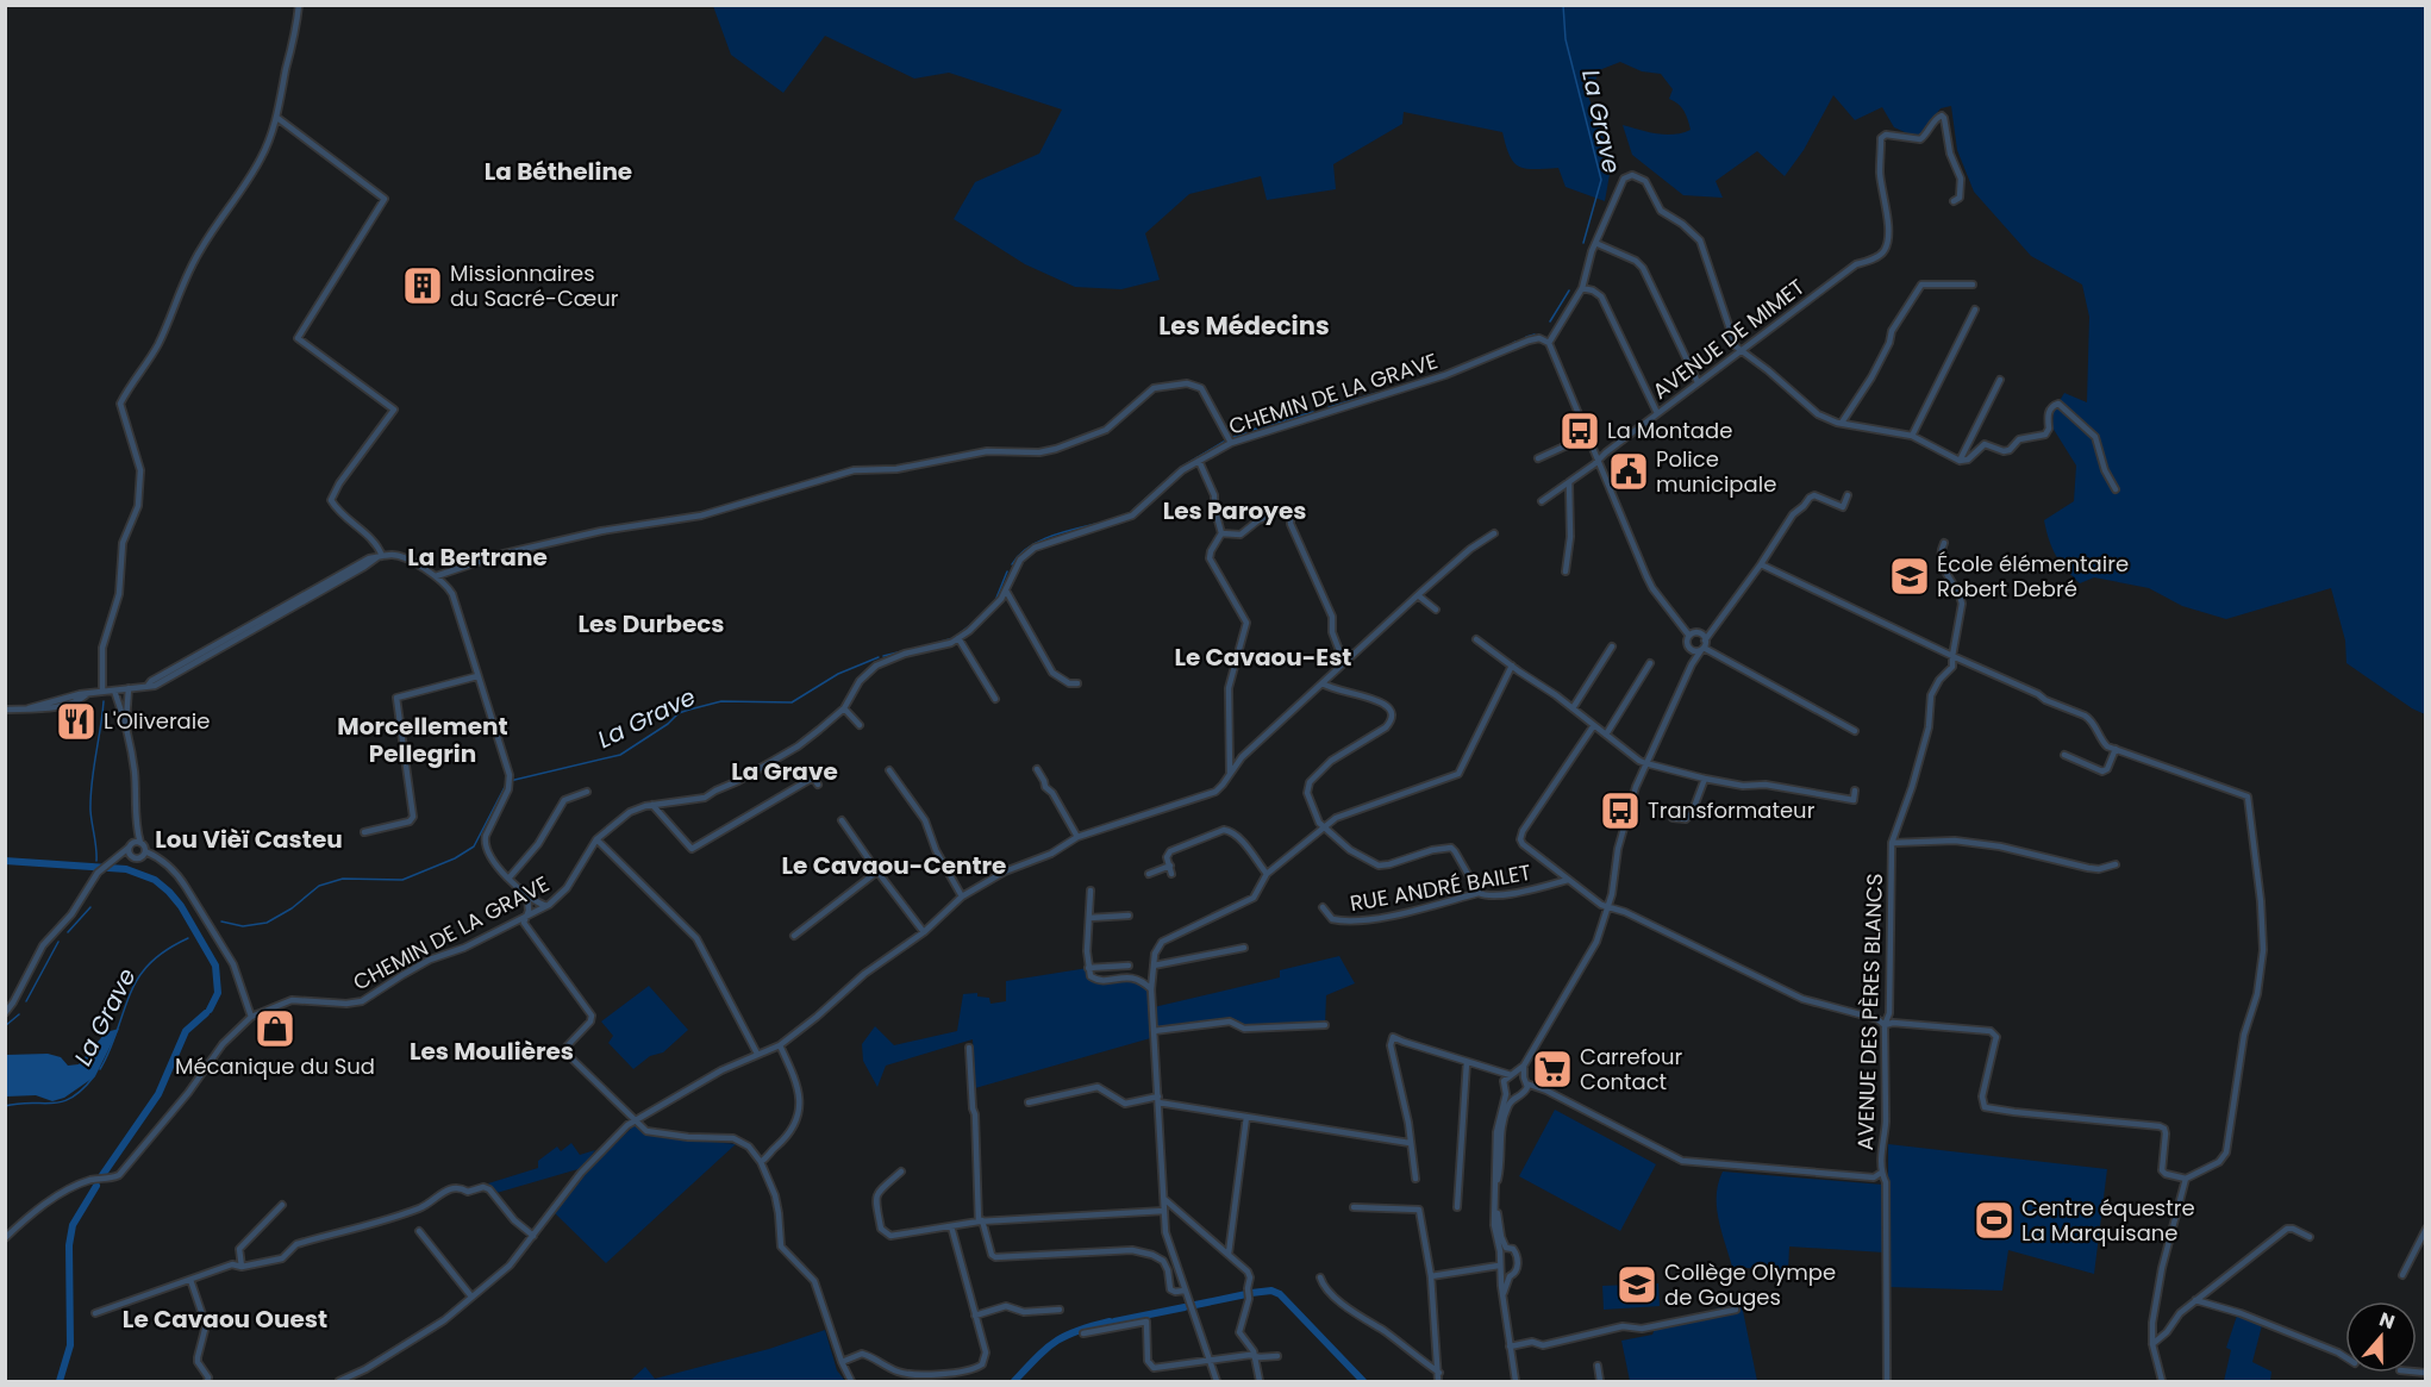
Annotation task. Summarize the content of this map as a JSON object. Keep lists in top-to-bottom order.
{
  "streets": {
    "street": [
      "AVENUE DE MIMET",
      "CHEMIN DE LA GRAVE",
      "RUE ANDRÉ BAILET",
      "AVENUE DES PÈRES BLANCS"
    ]
  },
  "districts": [
    "La Bétheline",
    "Les Médecins",
    "Les Paroyes",
    "La Bertrane",
    "Les Durbecs",
    "Le Cavaou-Est",
    "Morcellement Pellegrin",
    "La Grave",
    "Lou Vièï Casteu",
    "Le Cavaou-Centre",
    "Les Moulières",
    "Le Cavaou Ouest"
  ],
  "water": ["La Grave"],
  "places": {
    "building": ["Missionnaires du Sacré-Cœur"],
    "bus stop": ["La Montade", "Transformateur"],
    "public building": ["Police municipale"],
    "school or university": ["École élémentaire Robert Debré", "Collège Olympe de Gouges"],
    "restaurant": ["L'Oliveraie"],
    "shop": ["Mécanique du Sud"],
    "supermarket": ["Carrefour Contact"],
    "sports": ["Centre équestre La Marquisane"]
  },
  "north": "top"
}
